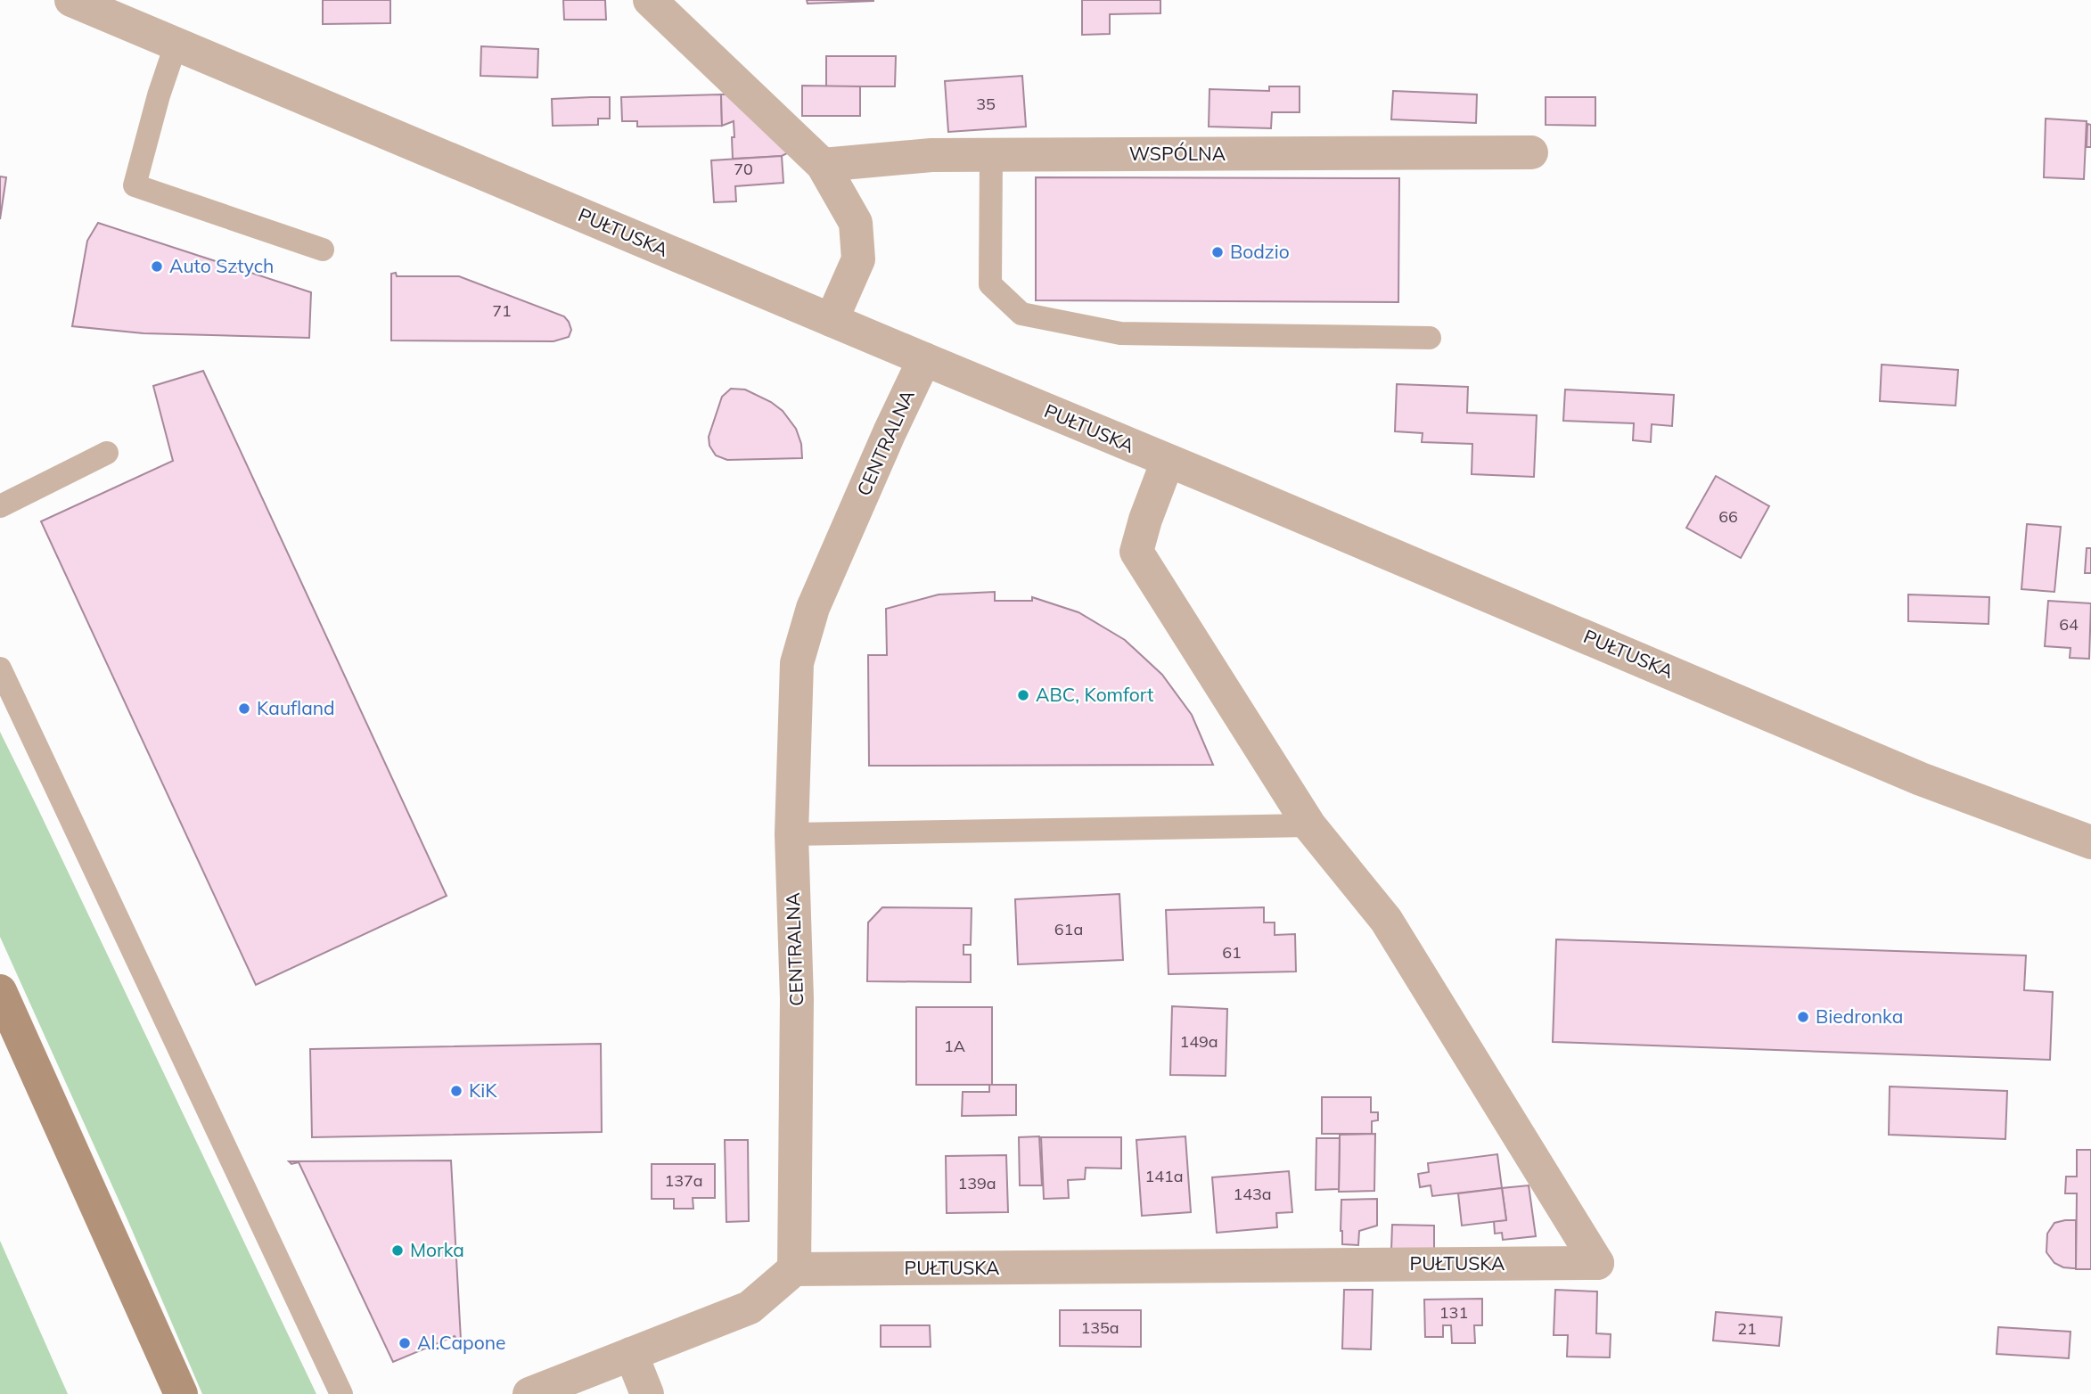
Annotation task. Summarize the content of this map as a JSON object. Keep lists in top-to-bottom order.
{
  "streets": {
    "street": ["WSPÓLNA", "PUŁTUSKA", "CENTRALNA"]
  },
  "crossings": [
    ["PUŁTUSKA", "CENTRALNA"]
  ],
  "places": [
    "Bodzio",
    "Auto Sztych",
    "ABC, Komfort",
    "Kaufland",
    "Biedronka",
    "KiK",
    "Morka",
    "Al.Capone"
  ],
  "house_numbers": [
    "35",
    "70",
    "71",
    "66",
    "64",
    "61a",
    "61",
    "149a",
    "1A",
    "141a",
    "137a",
    "139a",
    "143a",
    "131",
    "135a",
    "21"
  ]
}
